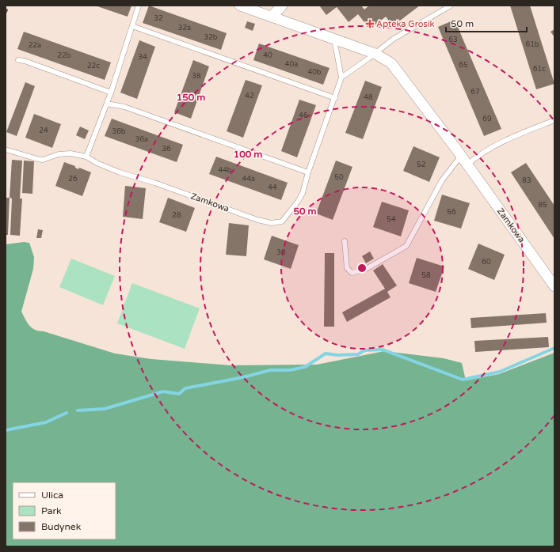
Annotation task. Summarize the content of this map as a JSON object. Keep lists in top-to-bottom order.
{
  "streets": {
    "street": ["Zamkowa"]
  },
  "places": {
    "health": ["Apteka Grosik"]
  },
  "house_numbers": [
    "32",
    "32a",
    "32b",
    "63",
    "61b",
    "22a",
    "22b",
    "40",
    "34",
    "40a",
    "65",
    "22c",
    "61c",
    "40b",
    "38",
    "67",
    "42",
    "48",
    "46",
    "69",
    "24",
    "36b",
    "36a",
    "36",
    "52",
    "44b",
    "50",
    "26",
    "44a",
    "83",
    "44",
    "85",
    "56",
    "28",
    "54",
    "30",
    "60",
    "58"
  ],
  "legend": ["Ulica", "Park", "Budynek"],
  "scale_bar": "50 m",
  "rings": ["150 m", "100 m", "50 m"]
}
